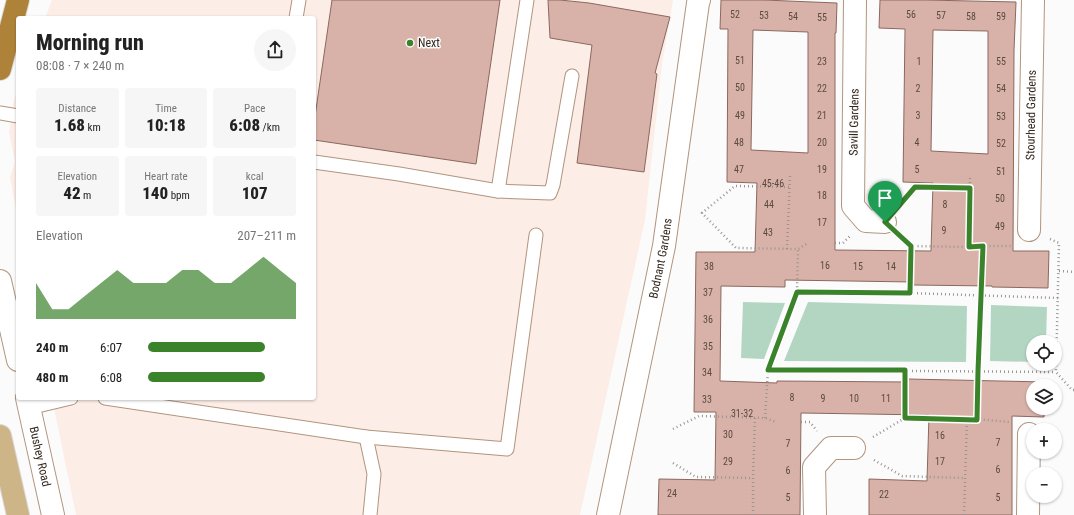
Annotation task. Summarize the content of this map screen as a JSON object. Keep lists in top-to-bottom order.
{
  "streets": {
    "street": [
      "Stourhead Gardens",
      "Savill Gardens",
      "Bodnant Gardens",
      "Bushey Road"
    ]
  },
  "places": ["Next"],
  "house_numbers": [
    "52",
    "56",
    "53",
    "57",
    "54",
    "58",
    "59",
    "55",
    "51",
    "23",
    "1",
    "55",
    "50",
    "22",
    "2",
    "54",
    "49",
    "21",
    "3",
    "53",
    "48",
    "20",
    "4",
    "52",
    "47",
    "19",
    "5",
    "51",
    "45-46",
    "18",
    "50",
    "44",
    "8",
    "17",
    "49",
    "9",
    "43",
    "16",
    "38",
    "15",
    "14",
    "37",
    "36",
    "35",
    "34",
    "8",
    "9",
    "10",
    "11",
    "33",
    "31-32",
    "30",
    "16",
    "7",
    "7",
    "29",
    "17",
    "6",
    "6",
    "24",
    "22",
    "5",
    "5"
  ],
  "page": {
    "heading": ["Morning run", "08:08 · 7 × 240 m"],
    "stats": [
      ["Distance", "1.68 km"],
      ["Time", "10:18"],
      ["Pace", "6:08 /km"],
      ["Elevation", "42 m"],
      ["Heart rate", "140 bpm"],
      ["kcal", "107"]
    ],
    "chart": ["Elevation", "207–211 m"],
    "list": [
      {
        "name": "240 m",
        "note": "6:07"
      },
      {
        "name": "480 m",
        "note": "6:08"
      }
    ],
    "map_buttons": ["+", "−"]
  }
}
